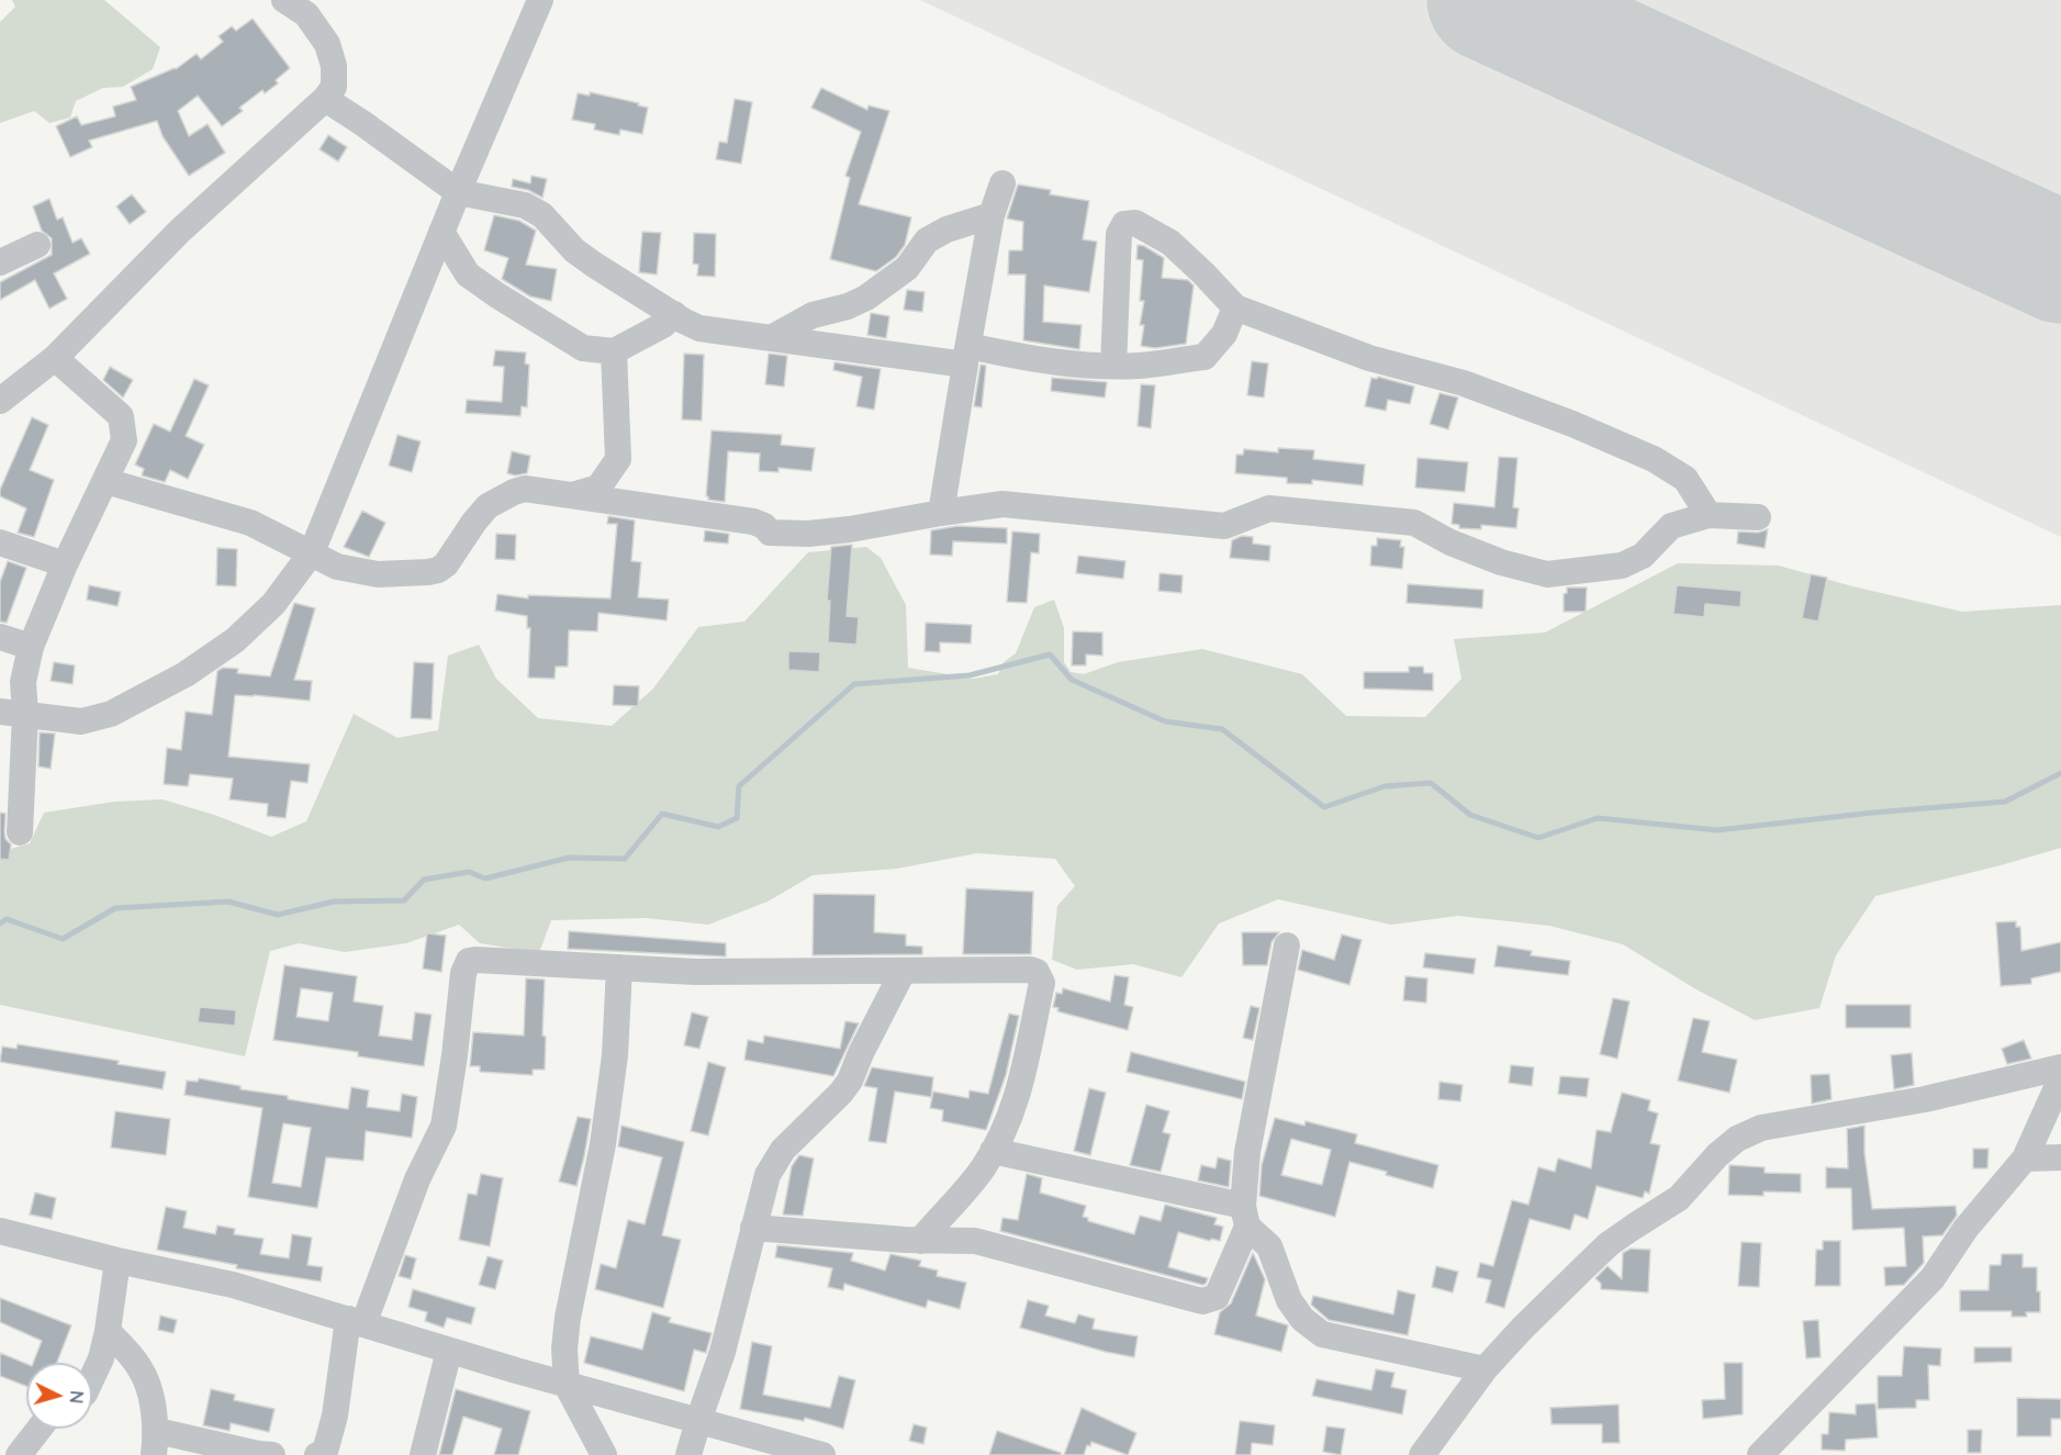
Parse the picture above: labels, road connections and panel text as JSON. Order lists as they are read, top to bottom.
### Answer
{
  "north": "right"
}
